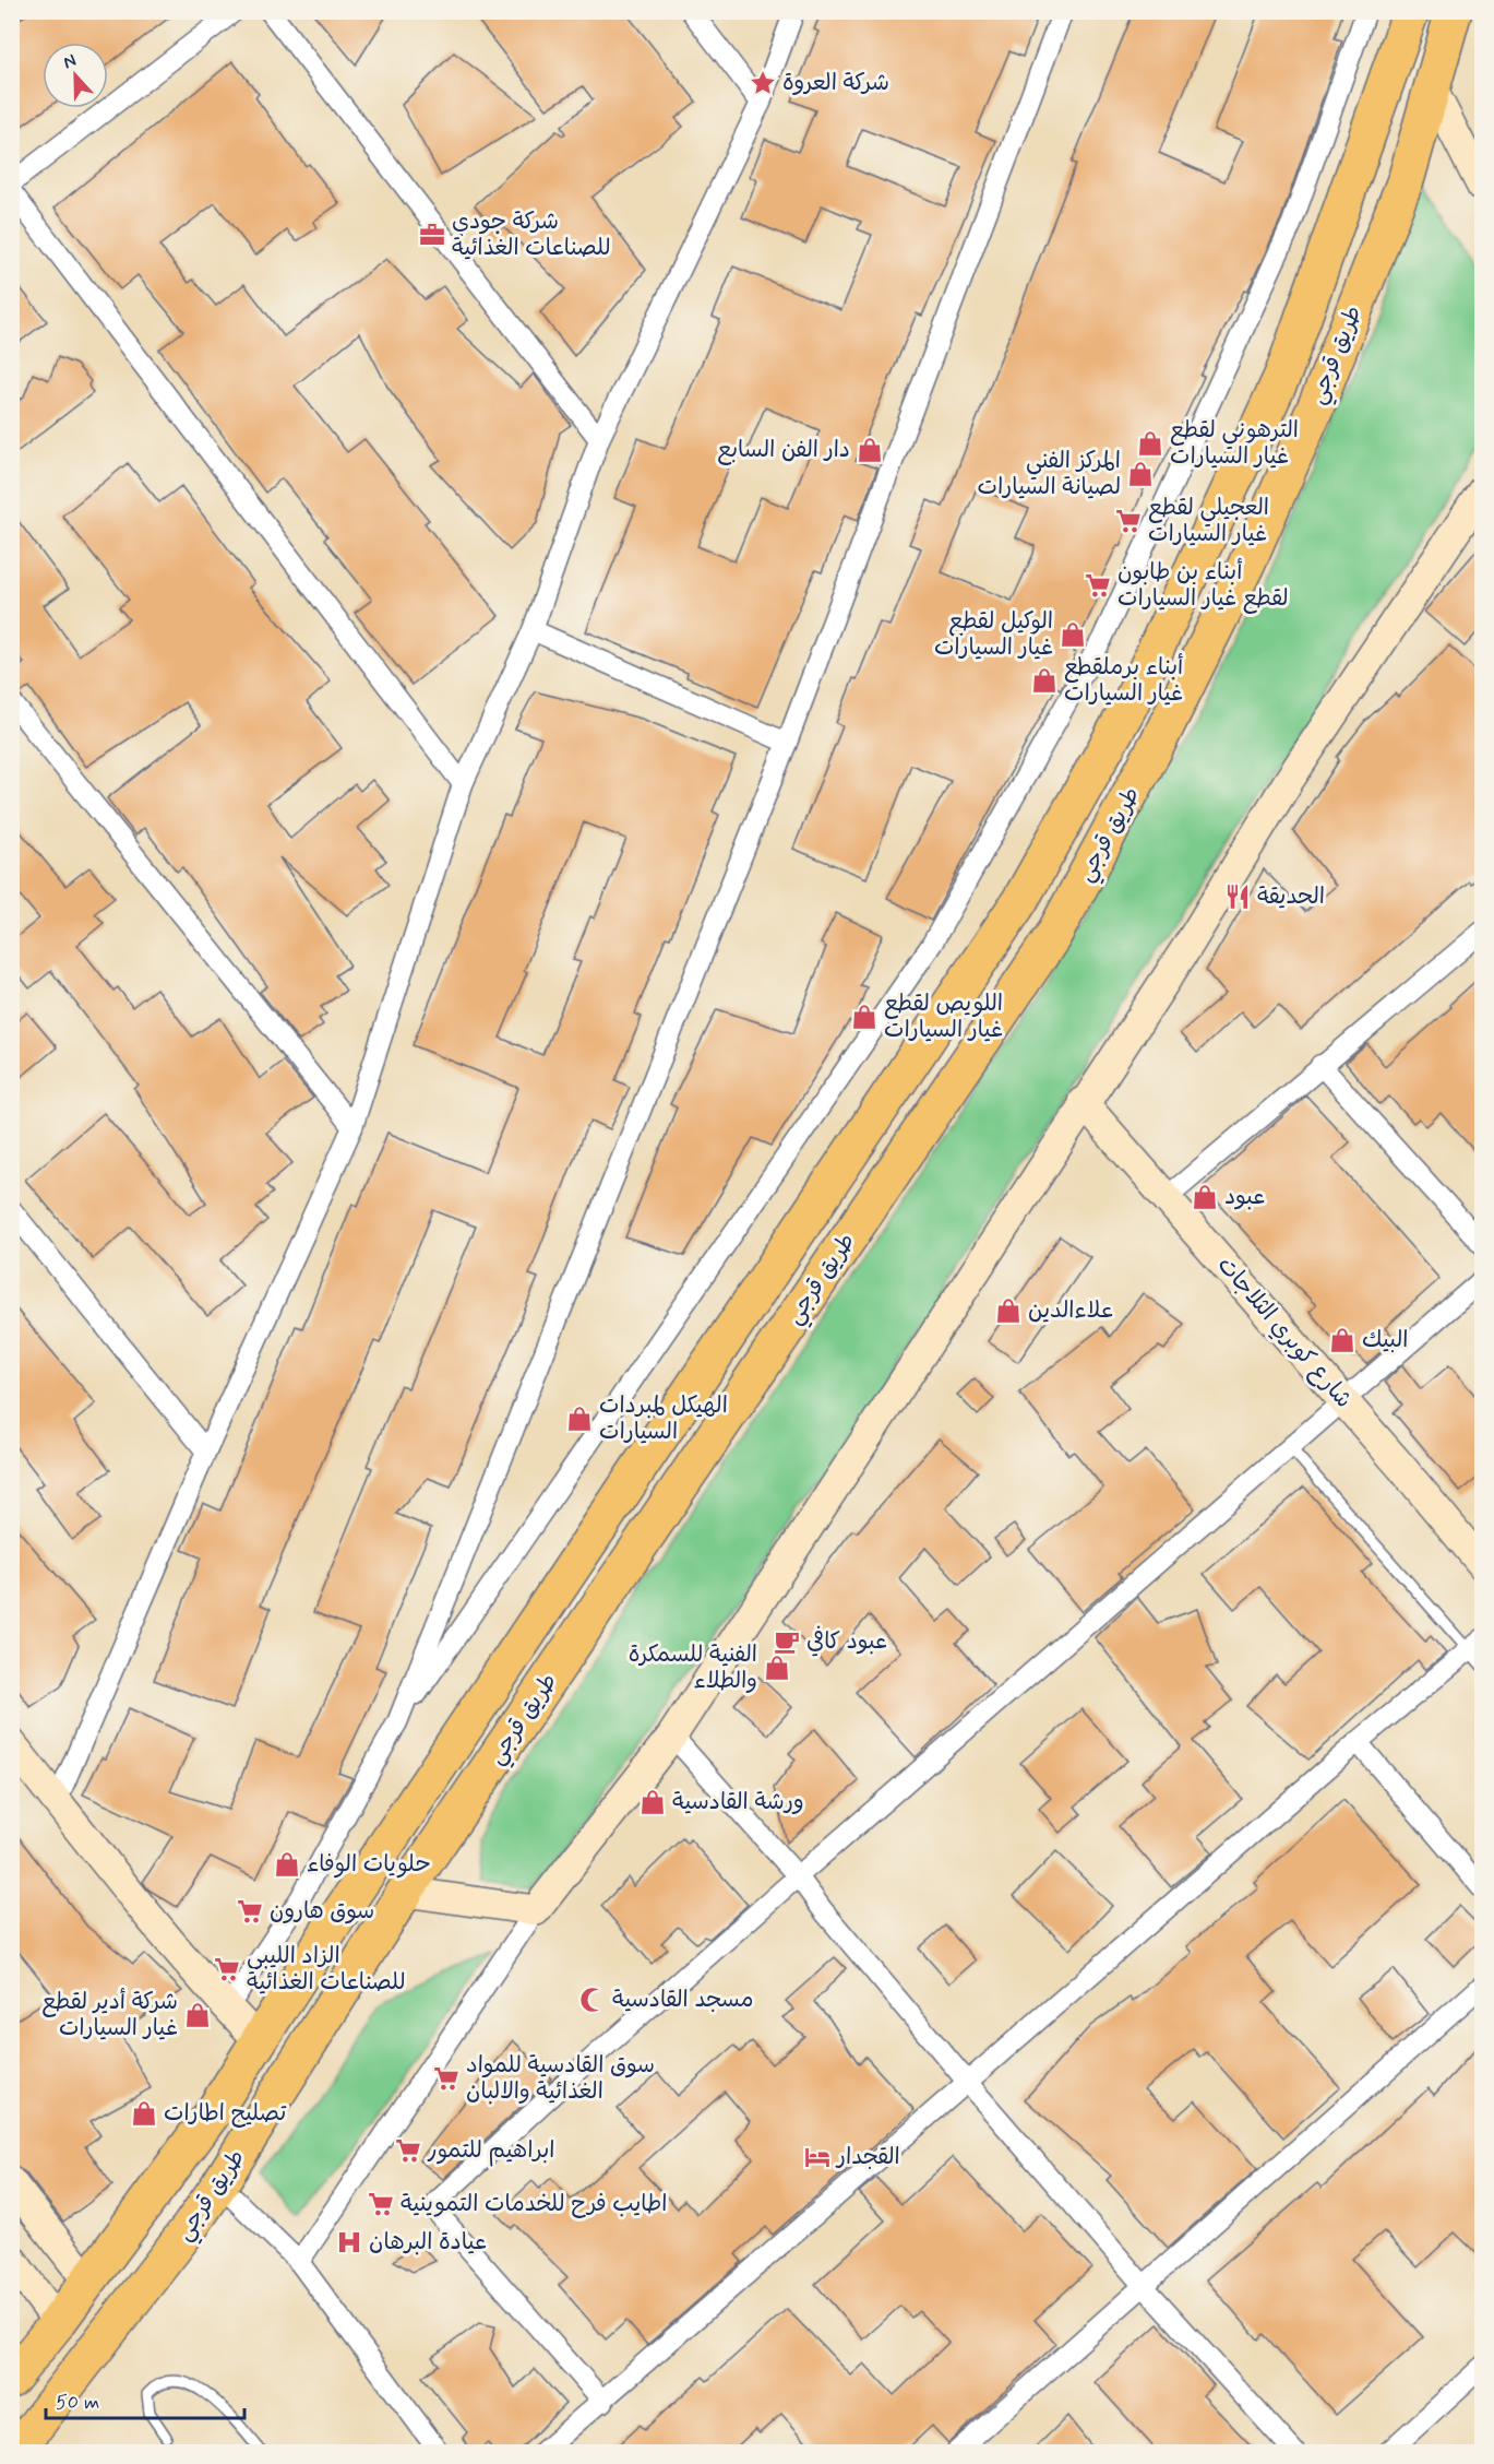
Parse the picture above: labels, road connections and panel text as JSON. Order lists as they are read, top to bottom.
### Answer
{
  "streets": {
    "highway": ["طريق قرجي"],
    "main road": ["شارع كوبري الثلاجات"]
  },
  "places": {
    "place": ["شركة العروة"],
    "office": ["شركة جودي للصناعات الغذائية"],
    "shop": [
      "الترهوني لقطع غيار السيارات",
      "دار الفن السابع",
      "المركز الفني لصيانة السيارات",
      "الوكيل لقطع غيار السيارات",
      "أبناء برملقطع غيار السيارات",
      "اللويص لقطع غيار السيارات",
      "عبود",
      "علاءالدين",
      "البيك",
      "الهيكل لمبردات السيارات",
      "الفنية للسمكرة والطلاء",
      "ورشة القادسية",
      "حلويات الوفاء",
      "شركة أدير لقطع غيار السيارات",
      "تصليح اطارات"
    ],
    "supermarket": [
      "العجيلي لقطع غيار السيارات",
      "أبناء بن طابون لقطع غيار السيارات",
      "سوق هارون",
      "الزاد الليبي للصناعات الغذائية",
      "سوق القادسية للمواد الغذائية والالبان",
      "ابراهيم للتمور",
      "اطايب فرح للخدمات التموينية"
    ],
    "restaurant": ["الحديقة"],
    "cafe": ["عبود كافي"],
    "mosque": ["مسجد القادسية"],
    "hotel": ["القجدار"],
    "hospital": ["عيادة البرهان"]
  },
  "scale_bar": "50 m",
  "north": "top"
}
